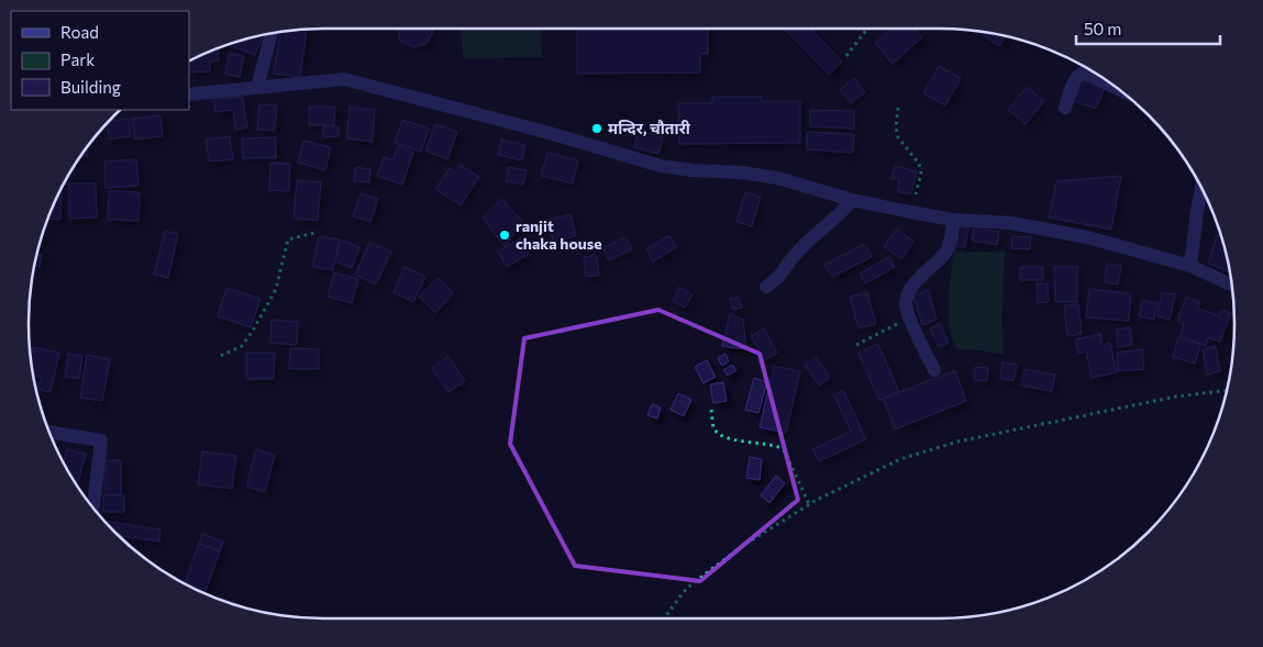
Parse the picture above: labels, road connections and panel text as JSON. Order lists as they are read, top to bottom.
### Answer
{
  "places": ["मन्दिर, चौतारी", "ranjit chaka house"],
  "legend": ["Road", "Park", "Building"],
  "scale_bar": "50 m"
}
